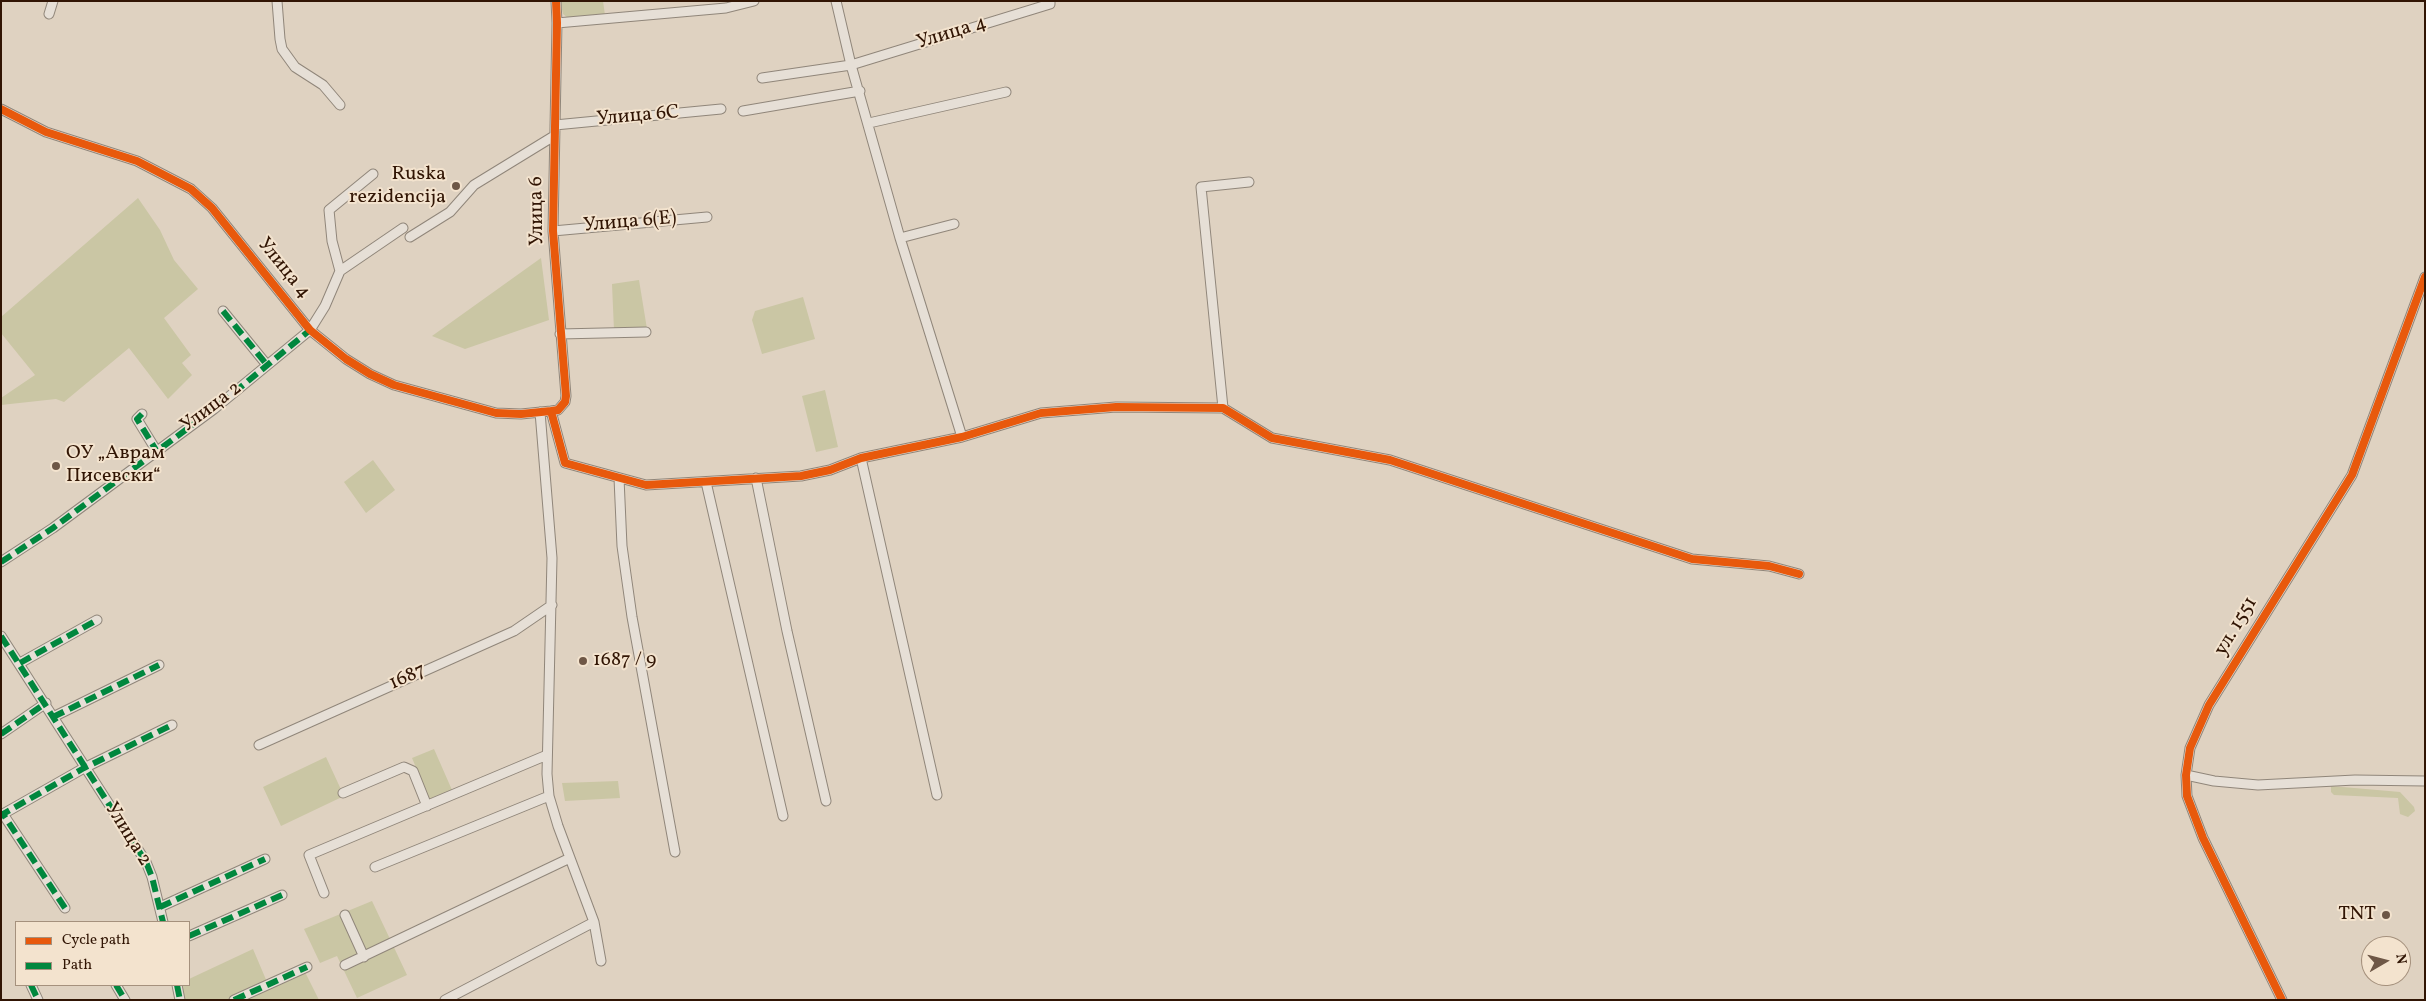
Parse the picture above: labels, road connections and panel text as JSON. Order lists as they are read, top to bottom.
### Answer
{
  "streets": {
    "street": [
      "Улица 4",
      "Улица 6C",
      "Улица 6",
      "Улица 6(E)",
      "Улица 2",
      "ул. 1551",
      "1687"
    ]
  },
  "crossings": [
    ["Улица 4", "Улица 6"],
    ["Улица 4", "Улица 2"],
    ["Улица 6C", "Улица 6"],
    ["Улица 6", "Улица 6(E)"]
  ],
  "places": [
    "Ruska rezidencija",
    "ОУ „Аврам Писевски“",
    "1687 / 9",
    "TNT"
  ],
  "legend": ["Cycle path", "Path"],
  "north": "right"
}
